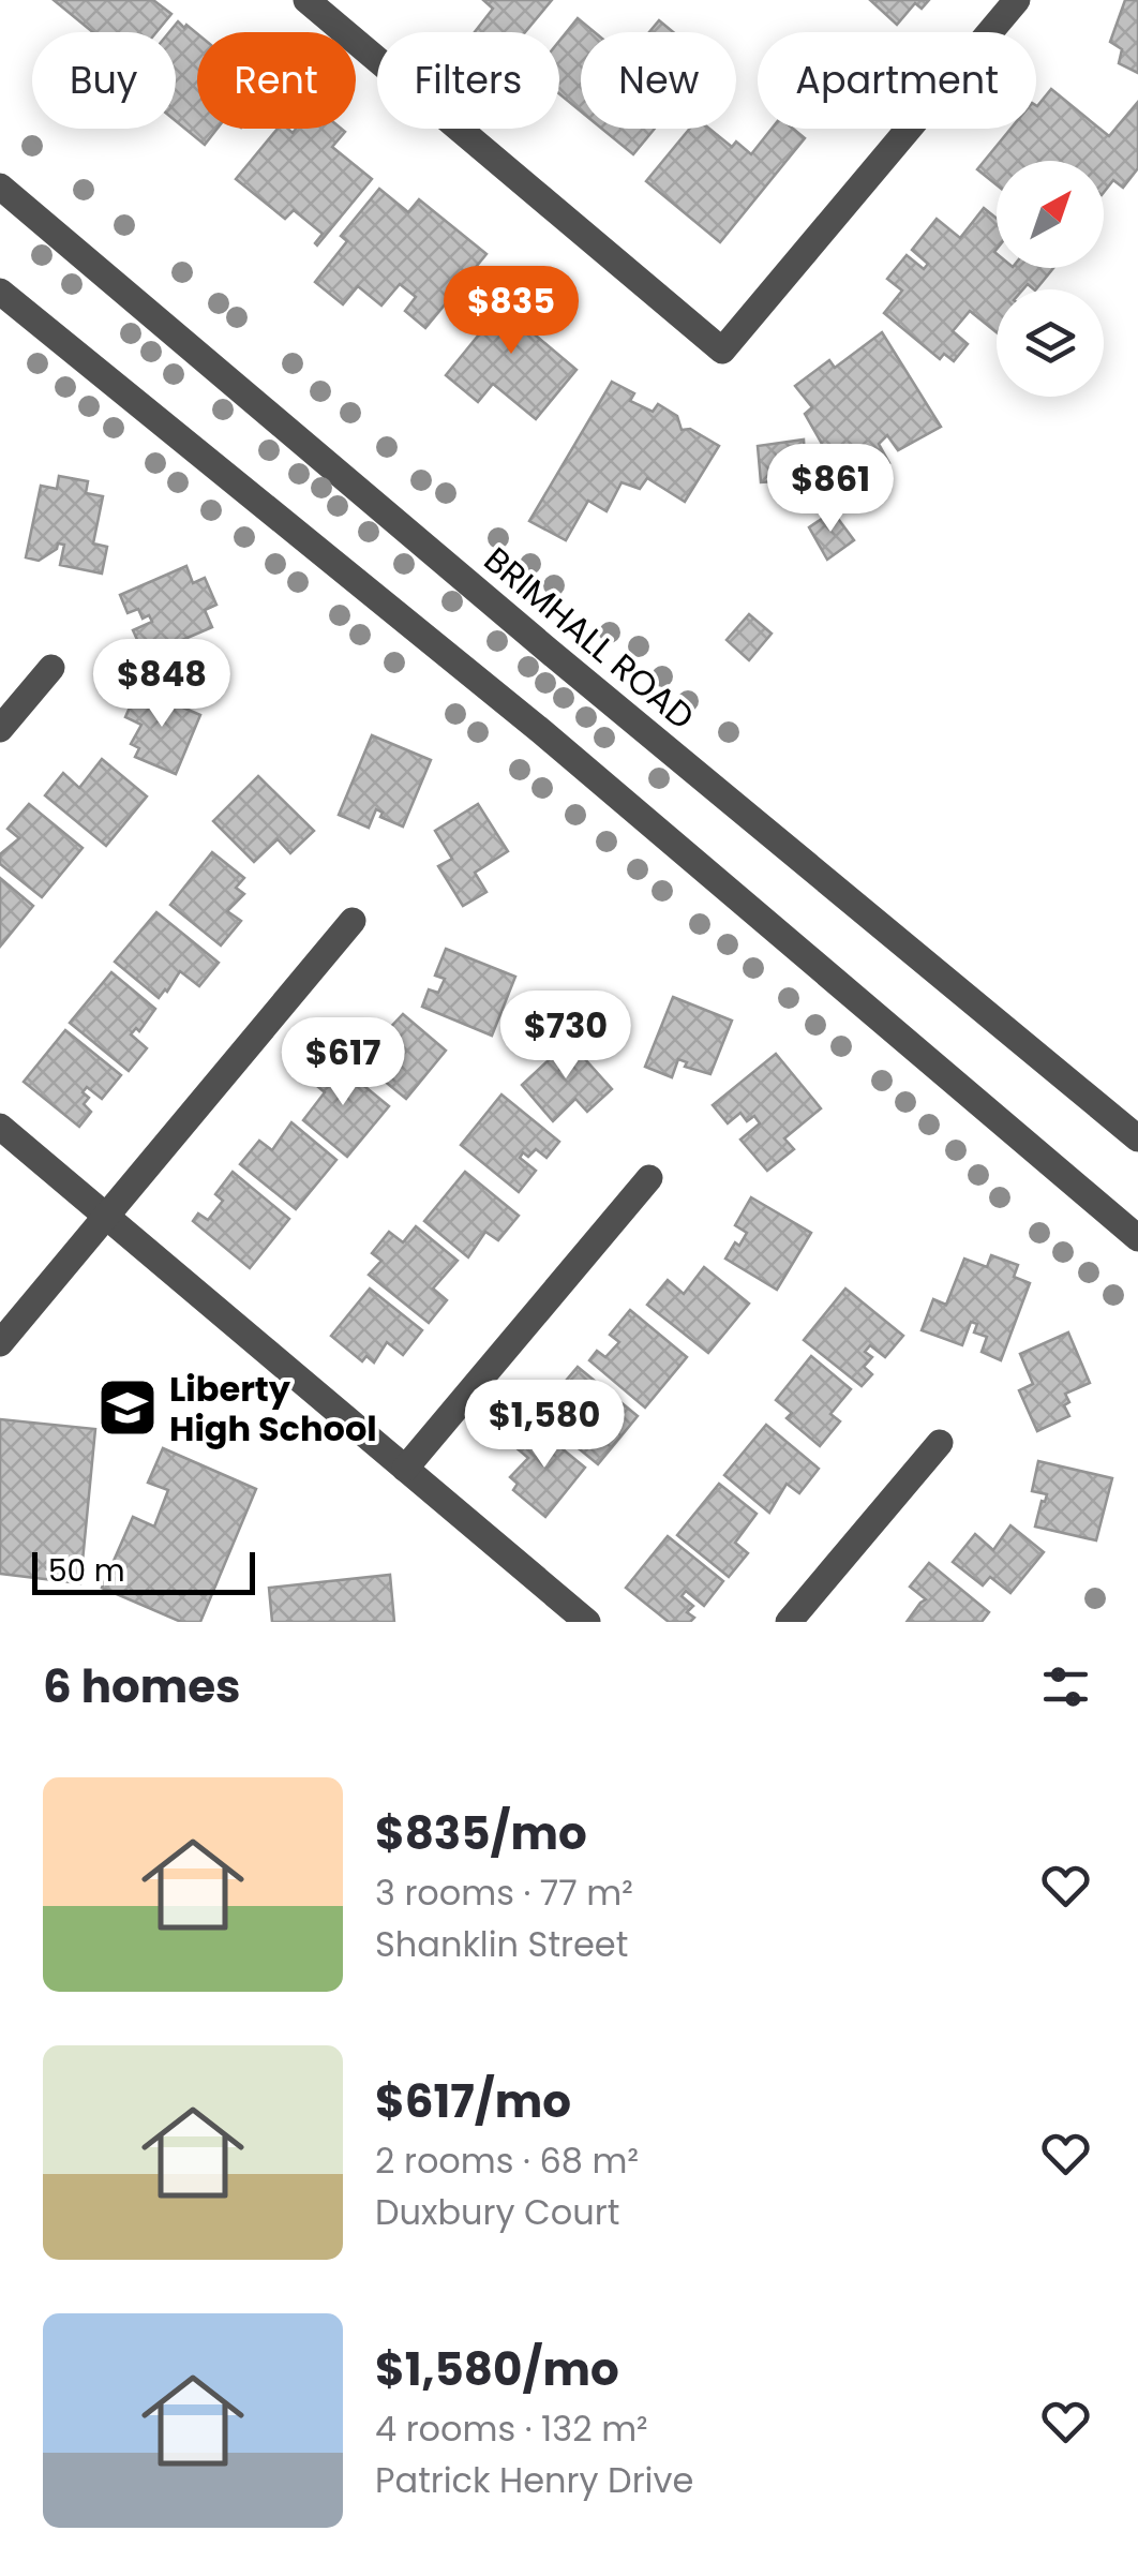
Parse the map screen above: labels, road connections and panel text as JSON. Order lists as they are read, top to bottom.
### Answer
{
  "streets": {
    "street": ["BRIMHALL ROAD"]
  },
  "places": {
    "school or university": ["Liberty High School"]
  },
  "scale_bar": "50 m",
  "north": "top right",
  "page": {
    "chip": [
      "Buy",
      "Rent",
      "Filters",
      "New",
      "Apartment"
    ],
    "price": [
      "$835",
      "$861",
      "$848",
      "$730",
      "$617",
      "$1,580"
    ],
    "scale": "50 m",
    "heading": "6 homes",
    "list": [
      {
        "name": "$835/mo",
        "note": "3 rooms · 77 m² · Shanklin Street"
      },
      {
        "name": "$617/mo",
        "note": "2 rooms · 68 m² · Duxbury Court"
      },
      {
        "name": "$1,580/mo",
        "note": "4 rooms · 132 m² · Patrick Henry Drive"
      }
    ]
  }
}
